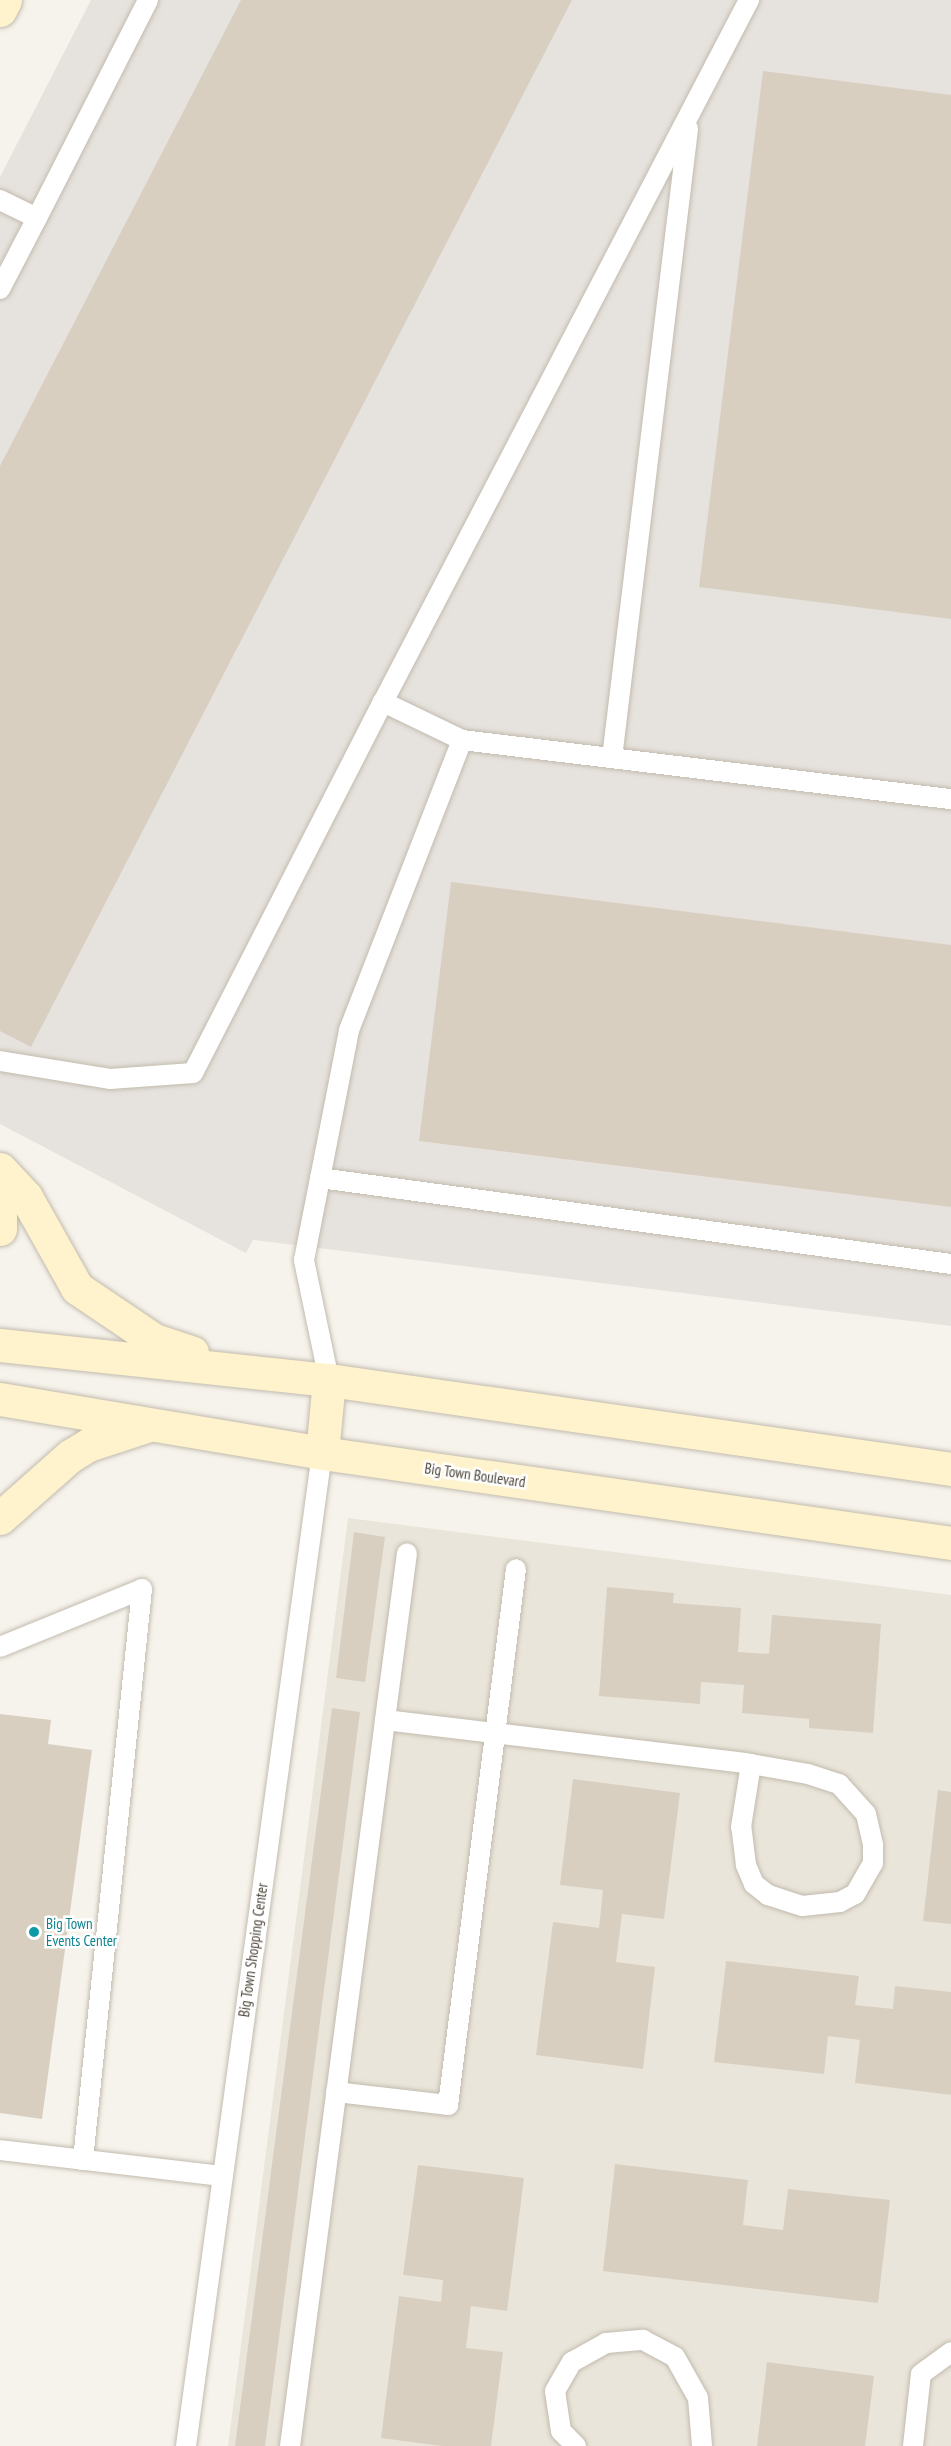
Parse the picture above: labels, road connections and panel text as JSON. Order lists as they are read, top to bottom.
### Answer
{
  "streets": {
    "main road": ["Big Town Boulevard"],
    "lane": ["Big Town Shopping Center"]
  },
  "crossings": [
    ["Big Town Boulevard", "Big Town Shopping Center"]
  ],
  "places": ["Big Town Events Center"]
}
